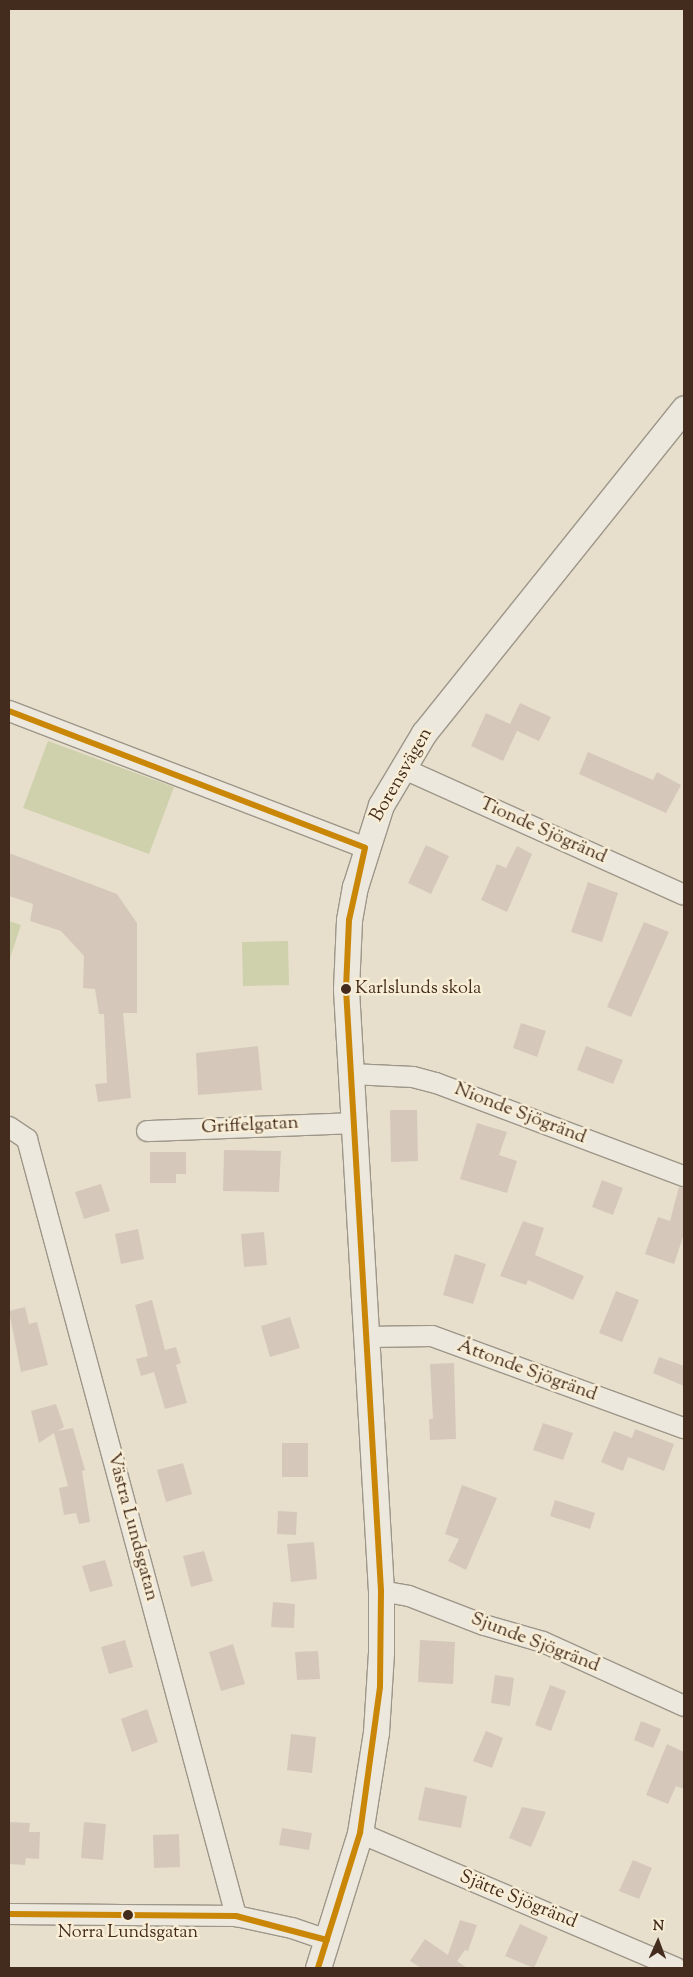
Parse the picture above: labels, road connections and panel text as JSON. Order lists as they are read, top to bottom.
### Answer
{
  "streets": {
    "street": [
      "Borensvägen",
      "Tionde Sjögränd",
      "Nionde Sjögränd",
      "Griffelgatan",
      "Åttonde Sjögränd",
      "Västra Lundsgatan",
      "Sjunde Sjögränd",
      "Sjätte Sjögränd"
    ]
  },
  "crossings": [
    ["Borensvägen", "Tionde Sjögränd"],
    ["Borensvägen", "Nionde Sjögränd"],
    ["Borensvägen", "Griffelgatan"],
    ["Borensvägen", "Åttonde Sjögränd"],
    ["Borensvägen", "Sjunde Sjögränd"],
    ["Borensvägen", "Sjätte Sjögränd"]
  ],
  "places": ["Karlslunds skola", "Norra Lundsgatan"],
  "north": "top"
}
